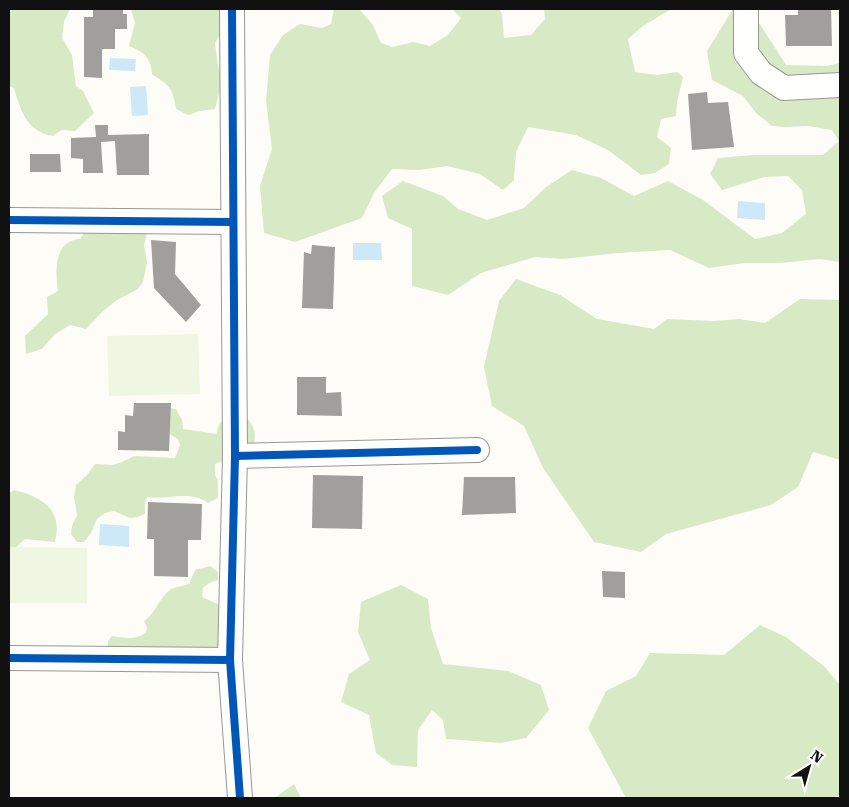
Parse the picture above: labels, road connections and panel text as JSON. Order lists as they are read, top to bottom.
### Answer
{
  "north": "top right"
}
